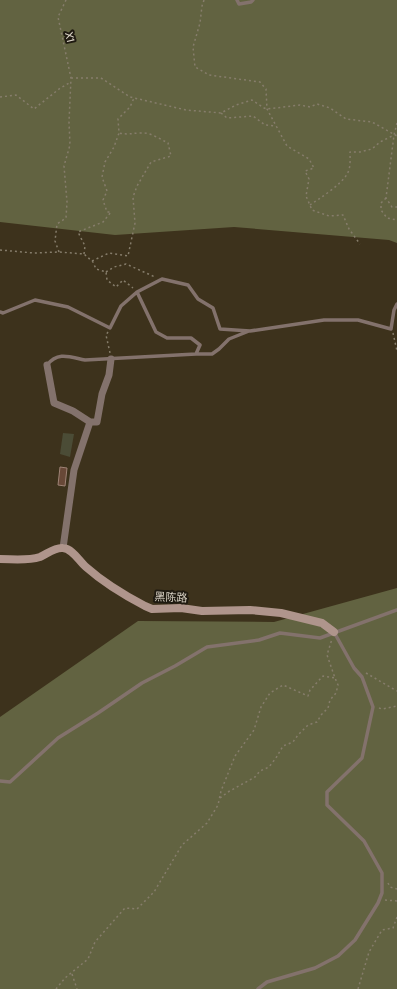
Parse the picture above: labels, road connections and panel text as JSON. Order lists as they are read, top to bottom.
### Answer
{
  "streets": {
    "street": ["黑陈路"],
    "path": ["X1"]
  }
}
